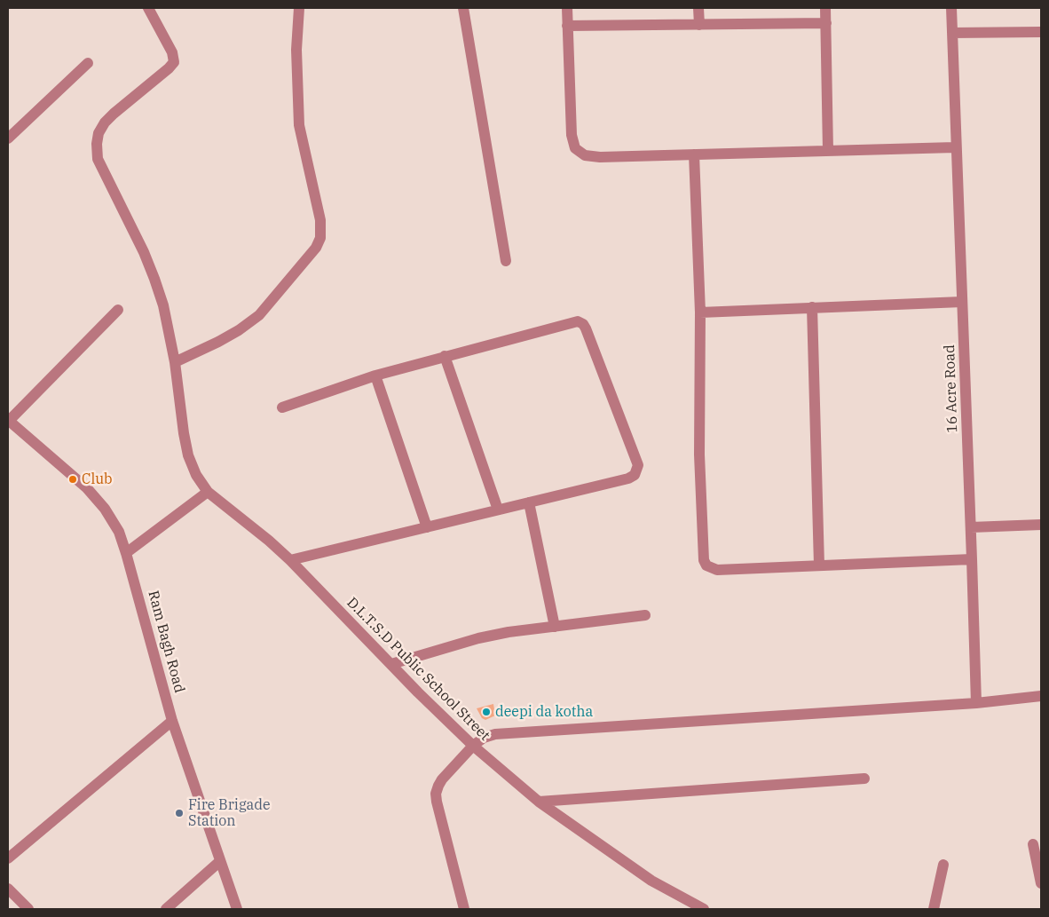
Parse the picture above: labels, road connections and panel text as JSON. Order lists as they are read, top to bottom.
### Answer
{
  "streets": {
    "street": ["16 Acre Road", "Ram Bagh Road", "D.L.T.S.D Public School Street"]
  },
  "places": ["Club", "deepi da kotha", "Fire Brigade Station"]
}
